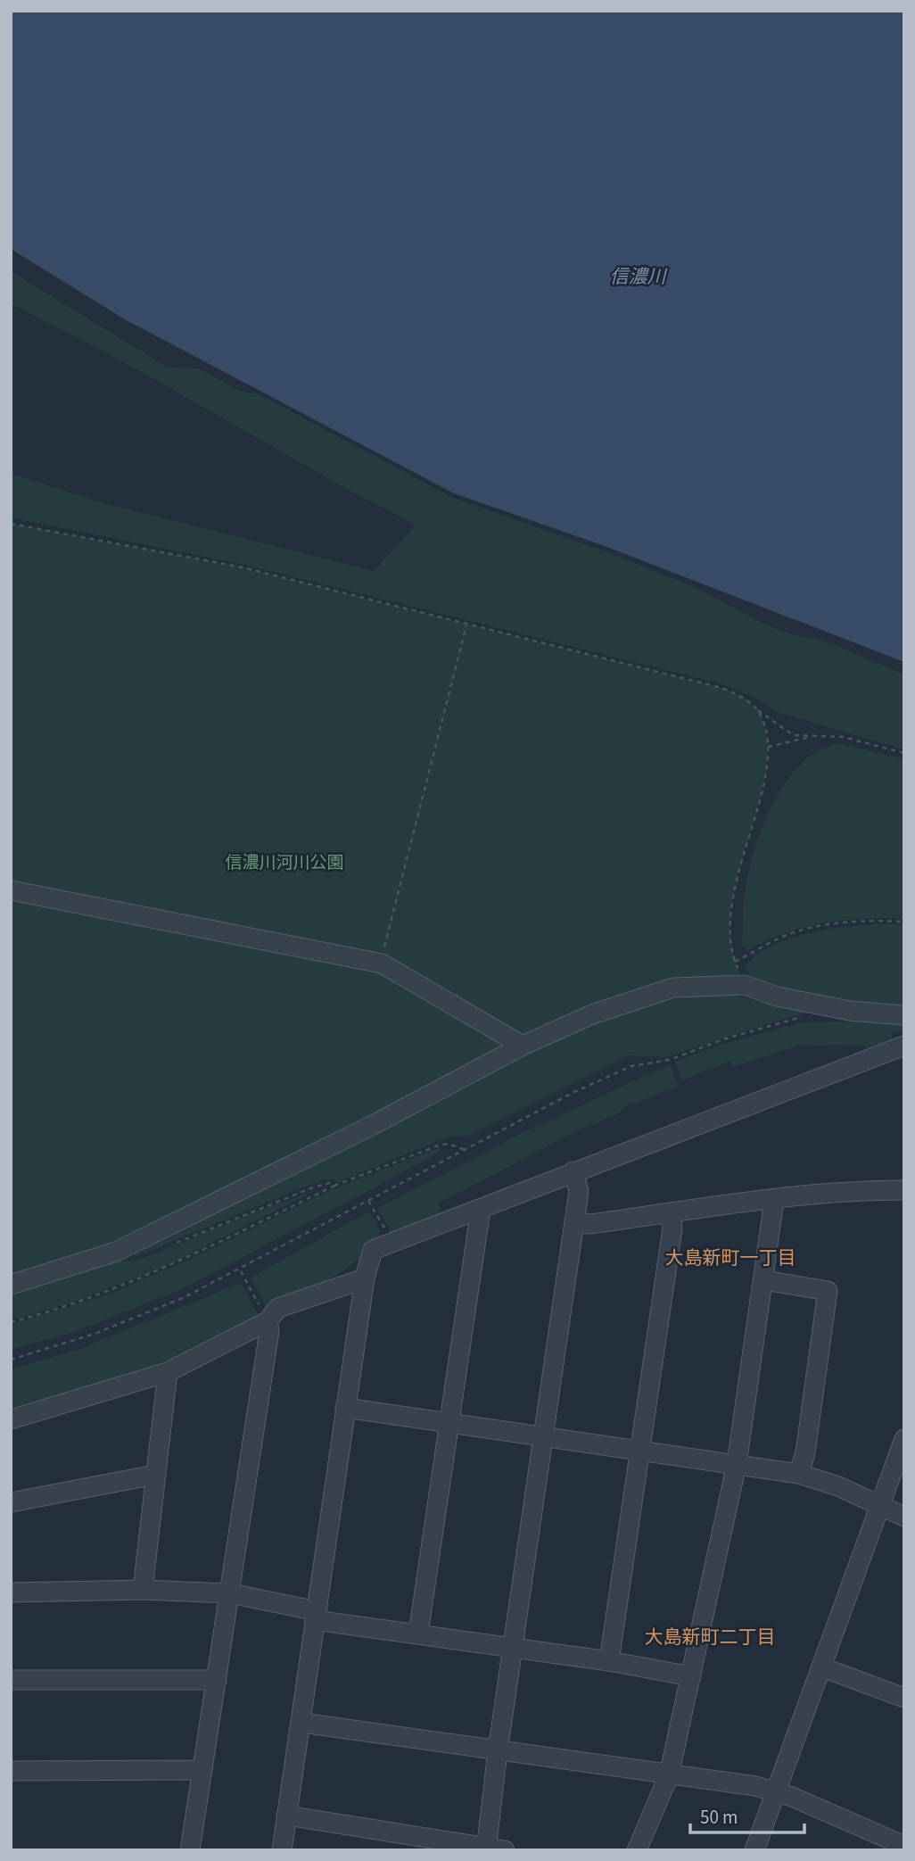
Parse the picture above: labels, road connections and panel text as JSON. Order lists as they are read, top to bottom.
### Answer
{
  "districts": ["大島新町一丁目", "大島新町二丁目"],
  "water": ["信濃川"],
  "parks": ["信濃川河川公園"],
  "scale_bar": "50 m"
}
